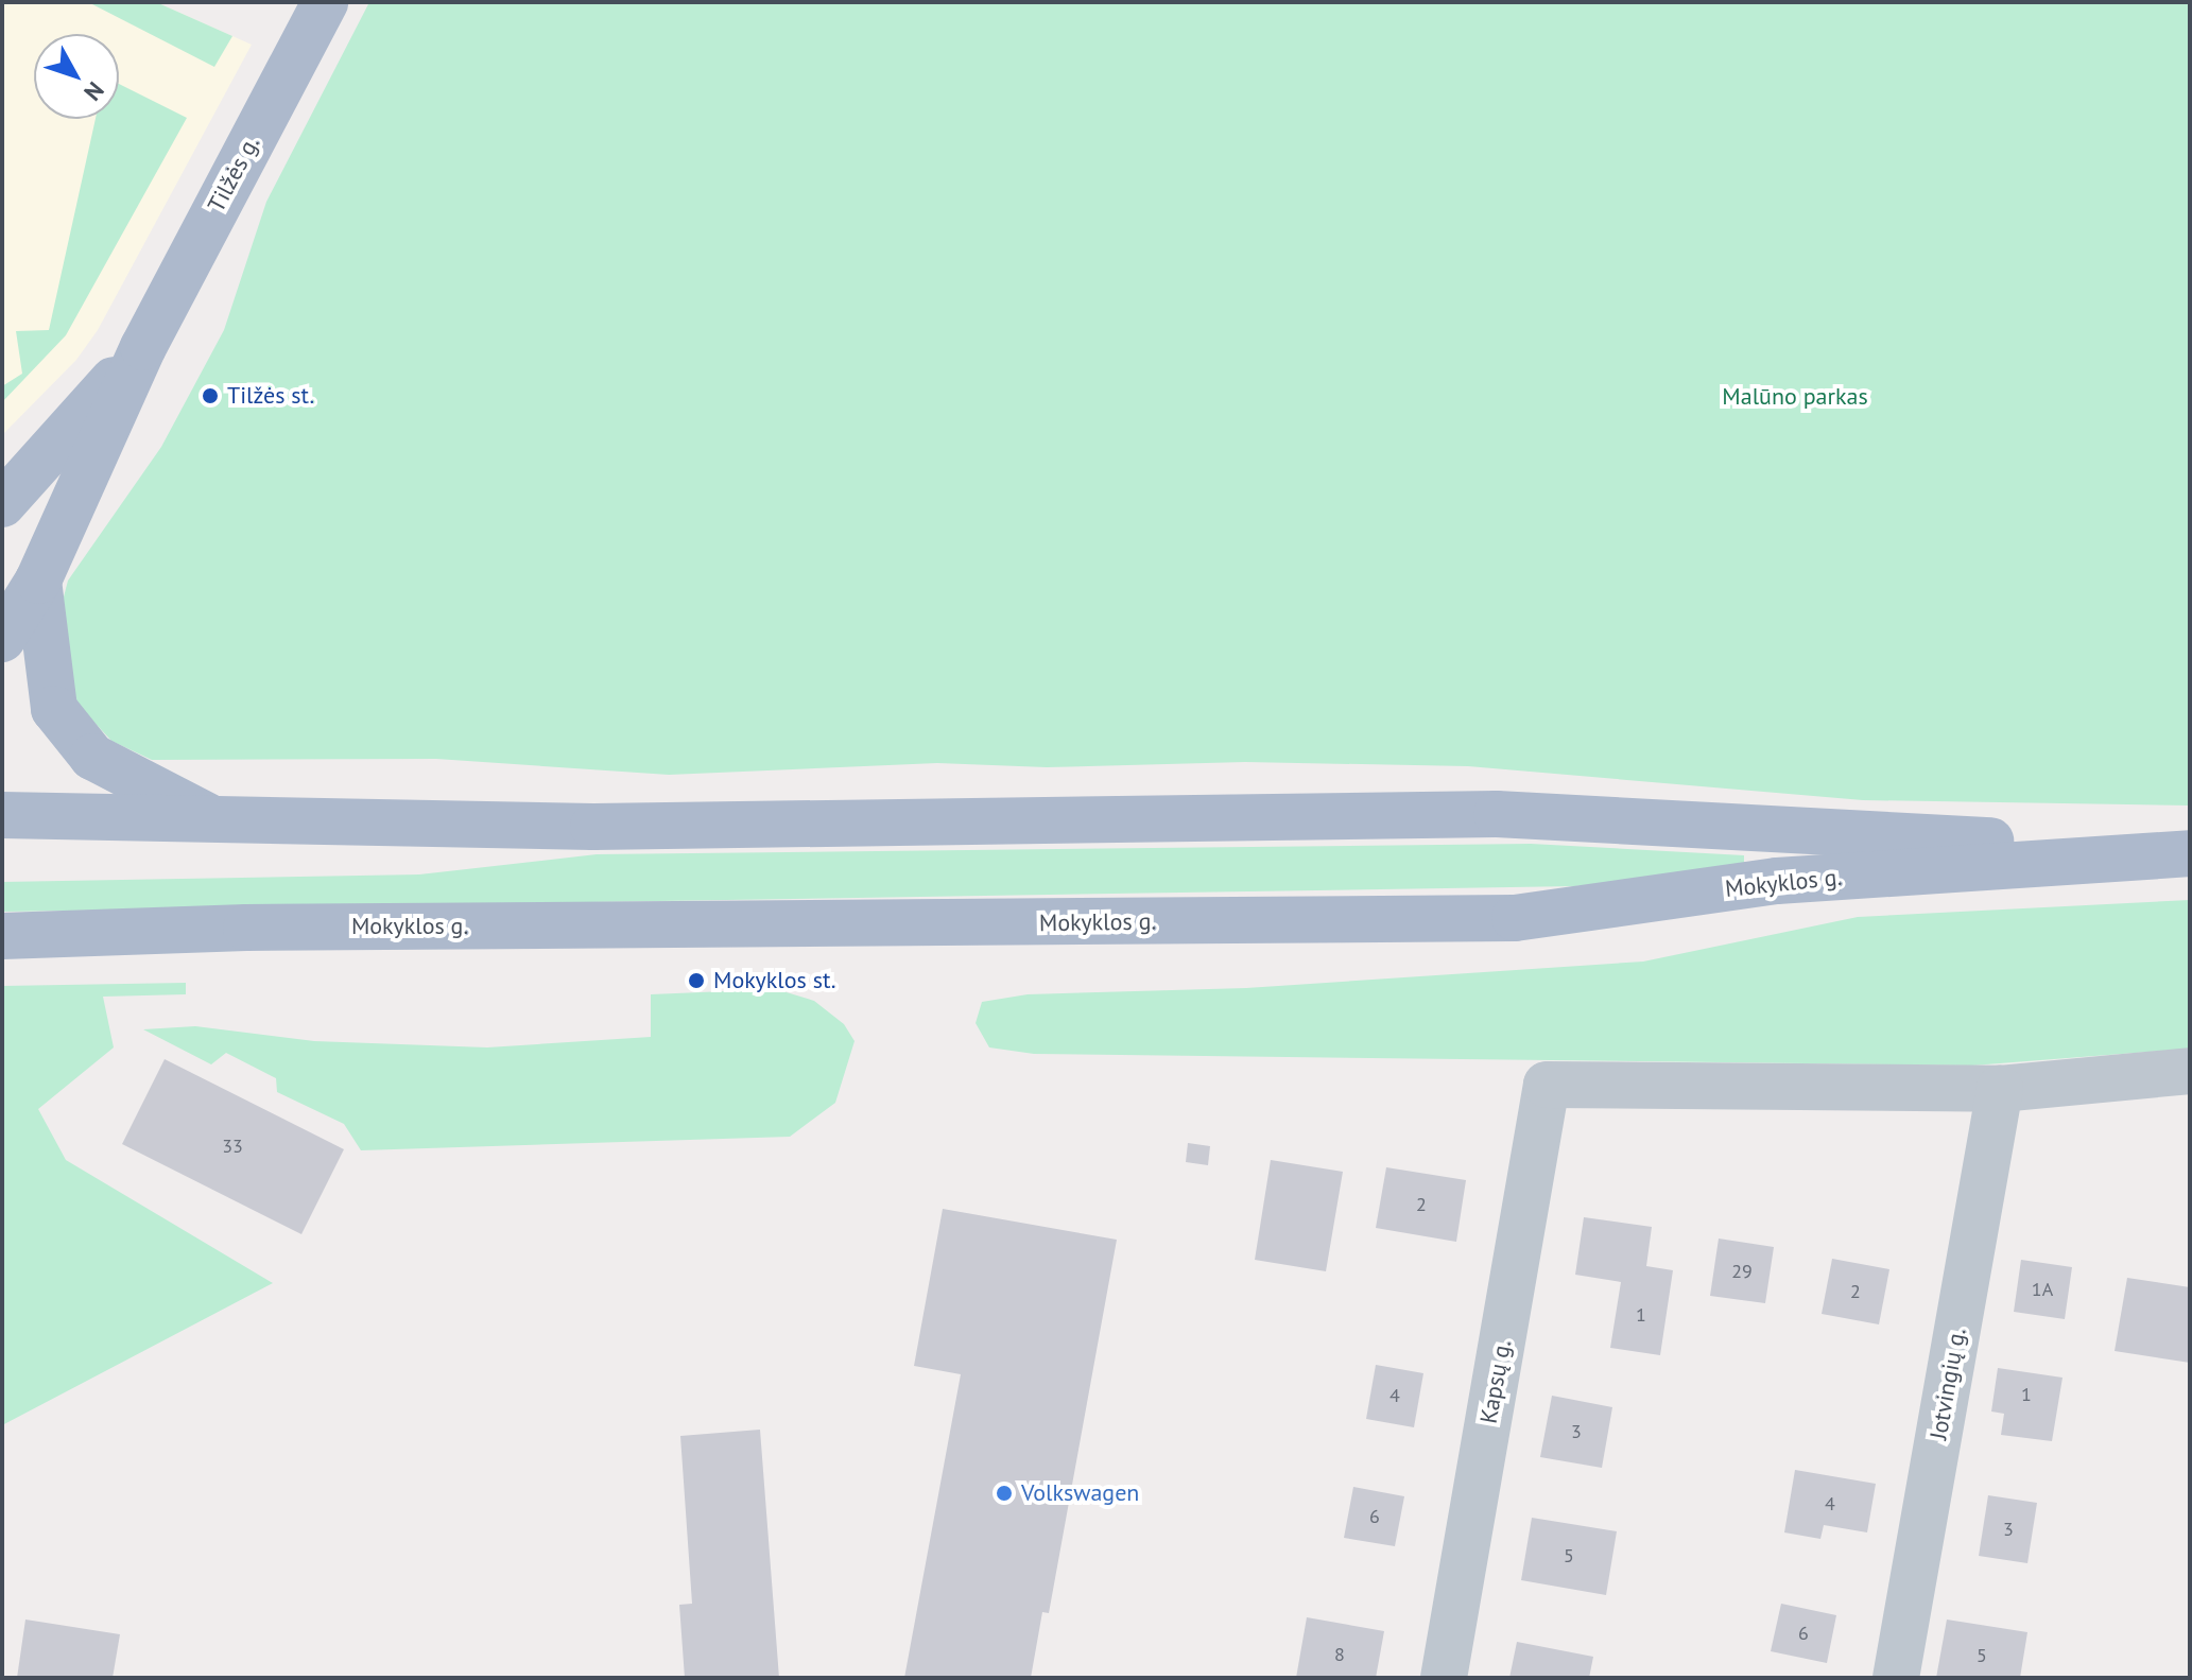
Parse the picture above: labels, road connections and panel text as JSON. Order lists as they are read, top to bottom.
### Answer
{
  "streets": {
    "main road": ["Tilžės g.", "Mokyklos g."],
    "street": ["Kapsų g.", "Jotvingių g."]
  },
  "crossings": [
    ["Kapsų g.", "Jotvingių g."]
  ],
  "parks": ["Malūno parkas"],
  "places": ["Tilžės st.", "Mokyklos st.", "Volkswagen"],
  "house_numbers": [
    "33",
    "2",
    "29",
    "1A",
    "2",
    "1",
    "1",
    "4",
    "3",
    "4",
    "6",
    "3",
    "5",
    "6",
    "8",
    "5"
  ],
  "north": "bottom right"
}
